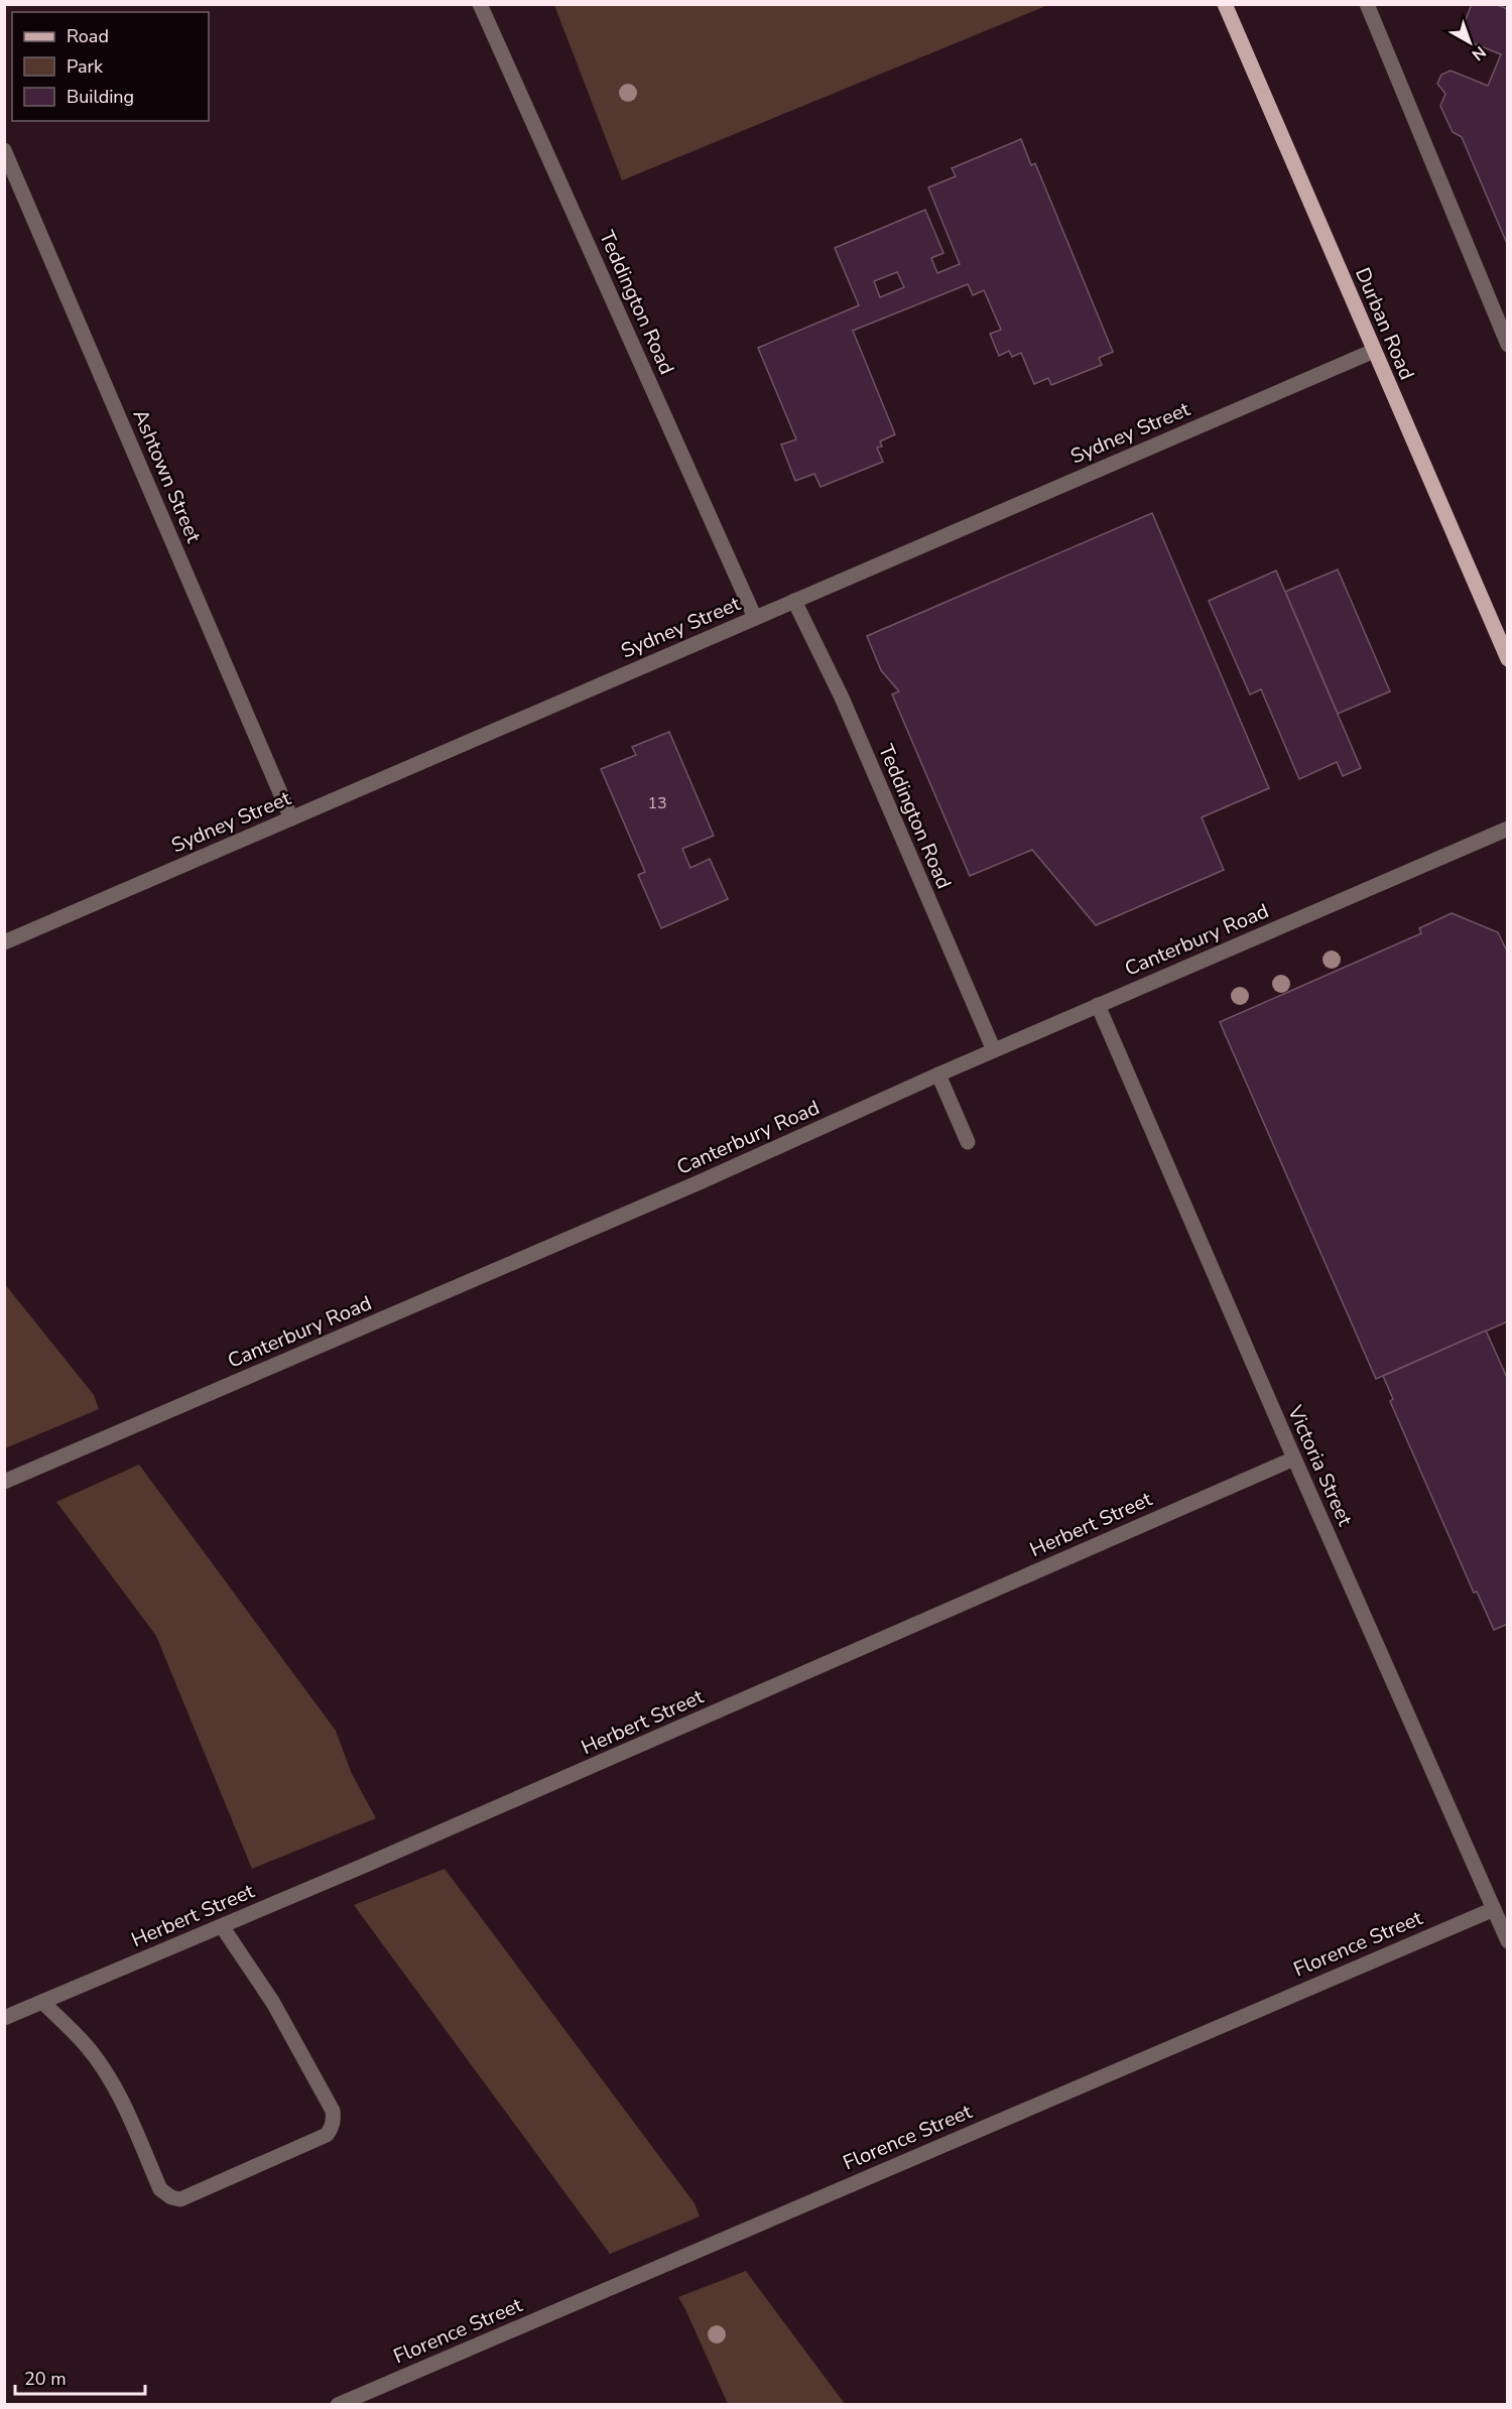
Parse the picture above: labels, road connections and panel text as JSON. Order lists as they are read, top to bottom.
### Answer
{
  "streets": {
    "main road": ["Durban Road"],
    "street": [
      "Teddington Road",
      "Sydney Street",
      "Ashtown Street",
      "Canterbury Road",
      "Victoria Street",
      "Herbert Street",
      "Florence Street"
    ]
  },
  "crossings": [
    ["Teddington Road", "Sydney Street"],
    ["Teddington Road", "Canterbury Road"],
    ["Durban Road", "Sydney Street"],
    ["Sydney Street", "Ashtown Street"],
    ["Canterbury Road", "Victoria Street"],
    ["Victoria Street", "Herbert Street"],
    ["Victoria Street", "Florence Street"]
  ],
  "house_numbers": ["13"],
  "legend": ["Road", "Park", "Building"],
  "scale_bar": "20 m",
  "north": "bottom right"
}
